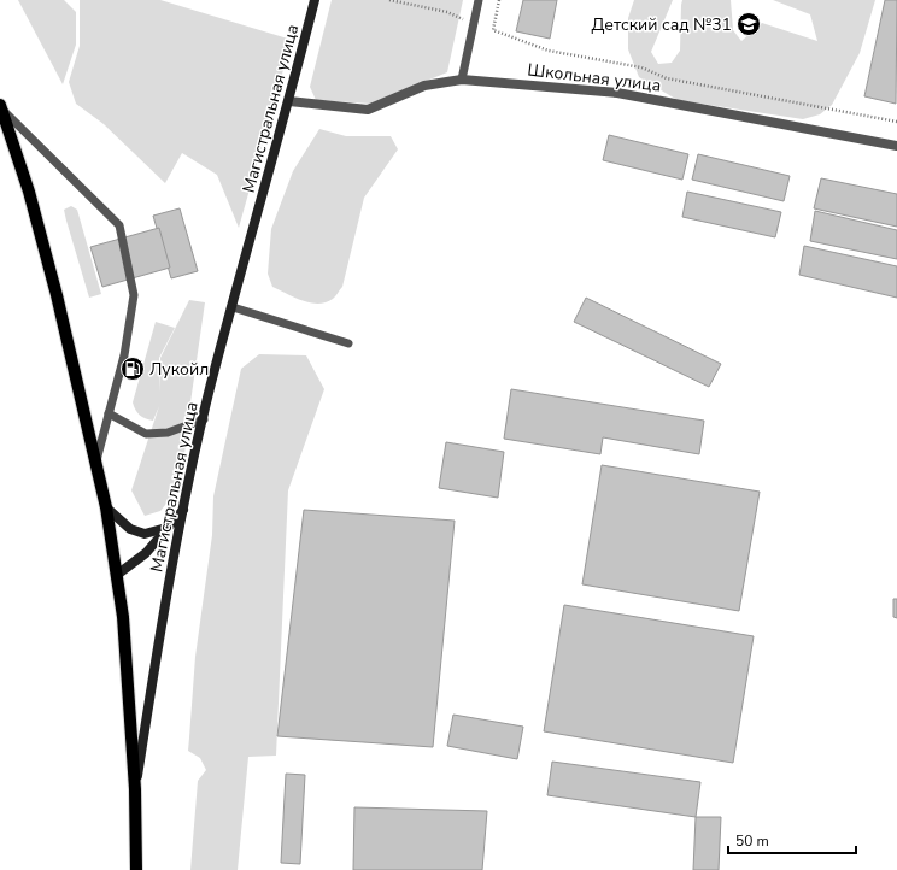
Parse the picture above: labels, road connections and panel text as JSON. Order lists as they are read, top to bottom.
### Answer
{
  "streets": {
    "street": ["Школьная улица", "Магистральная улица"]
  },
  "crossings": [
    ["Школьная улица", "Магистральная улица"]
  ],
  "places": {
    "school or university": ["Детский сад №31"],
    "fuel station": ["Лукойл"]
  },
  "scale_bar": "50 m"
}
